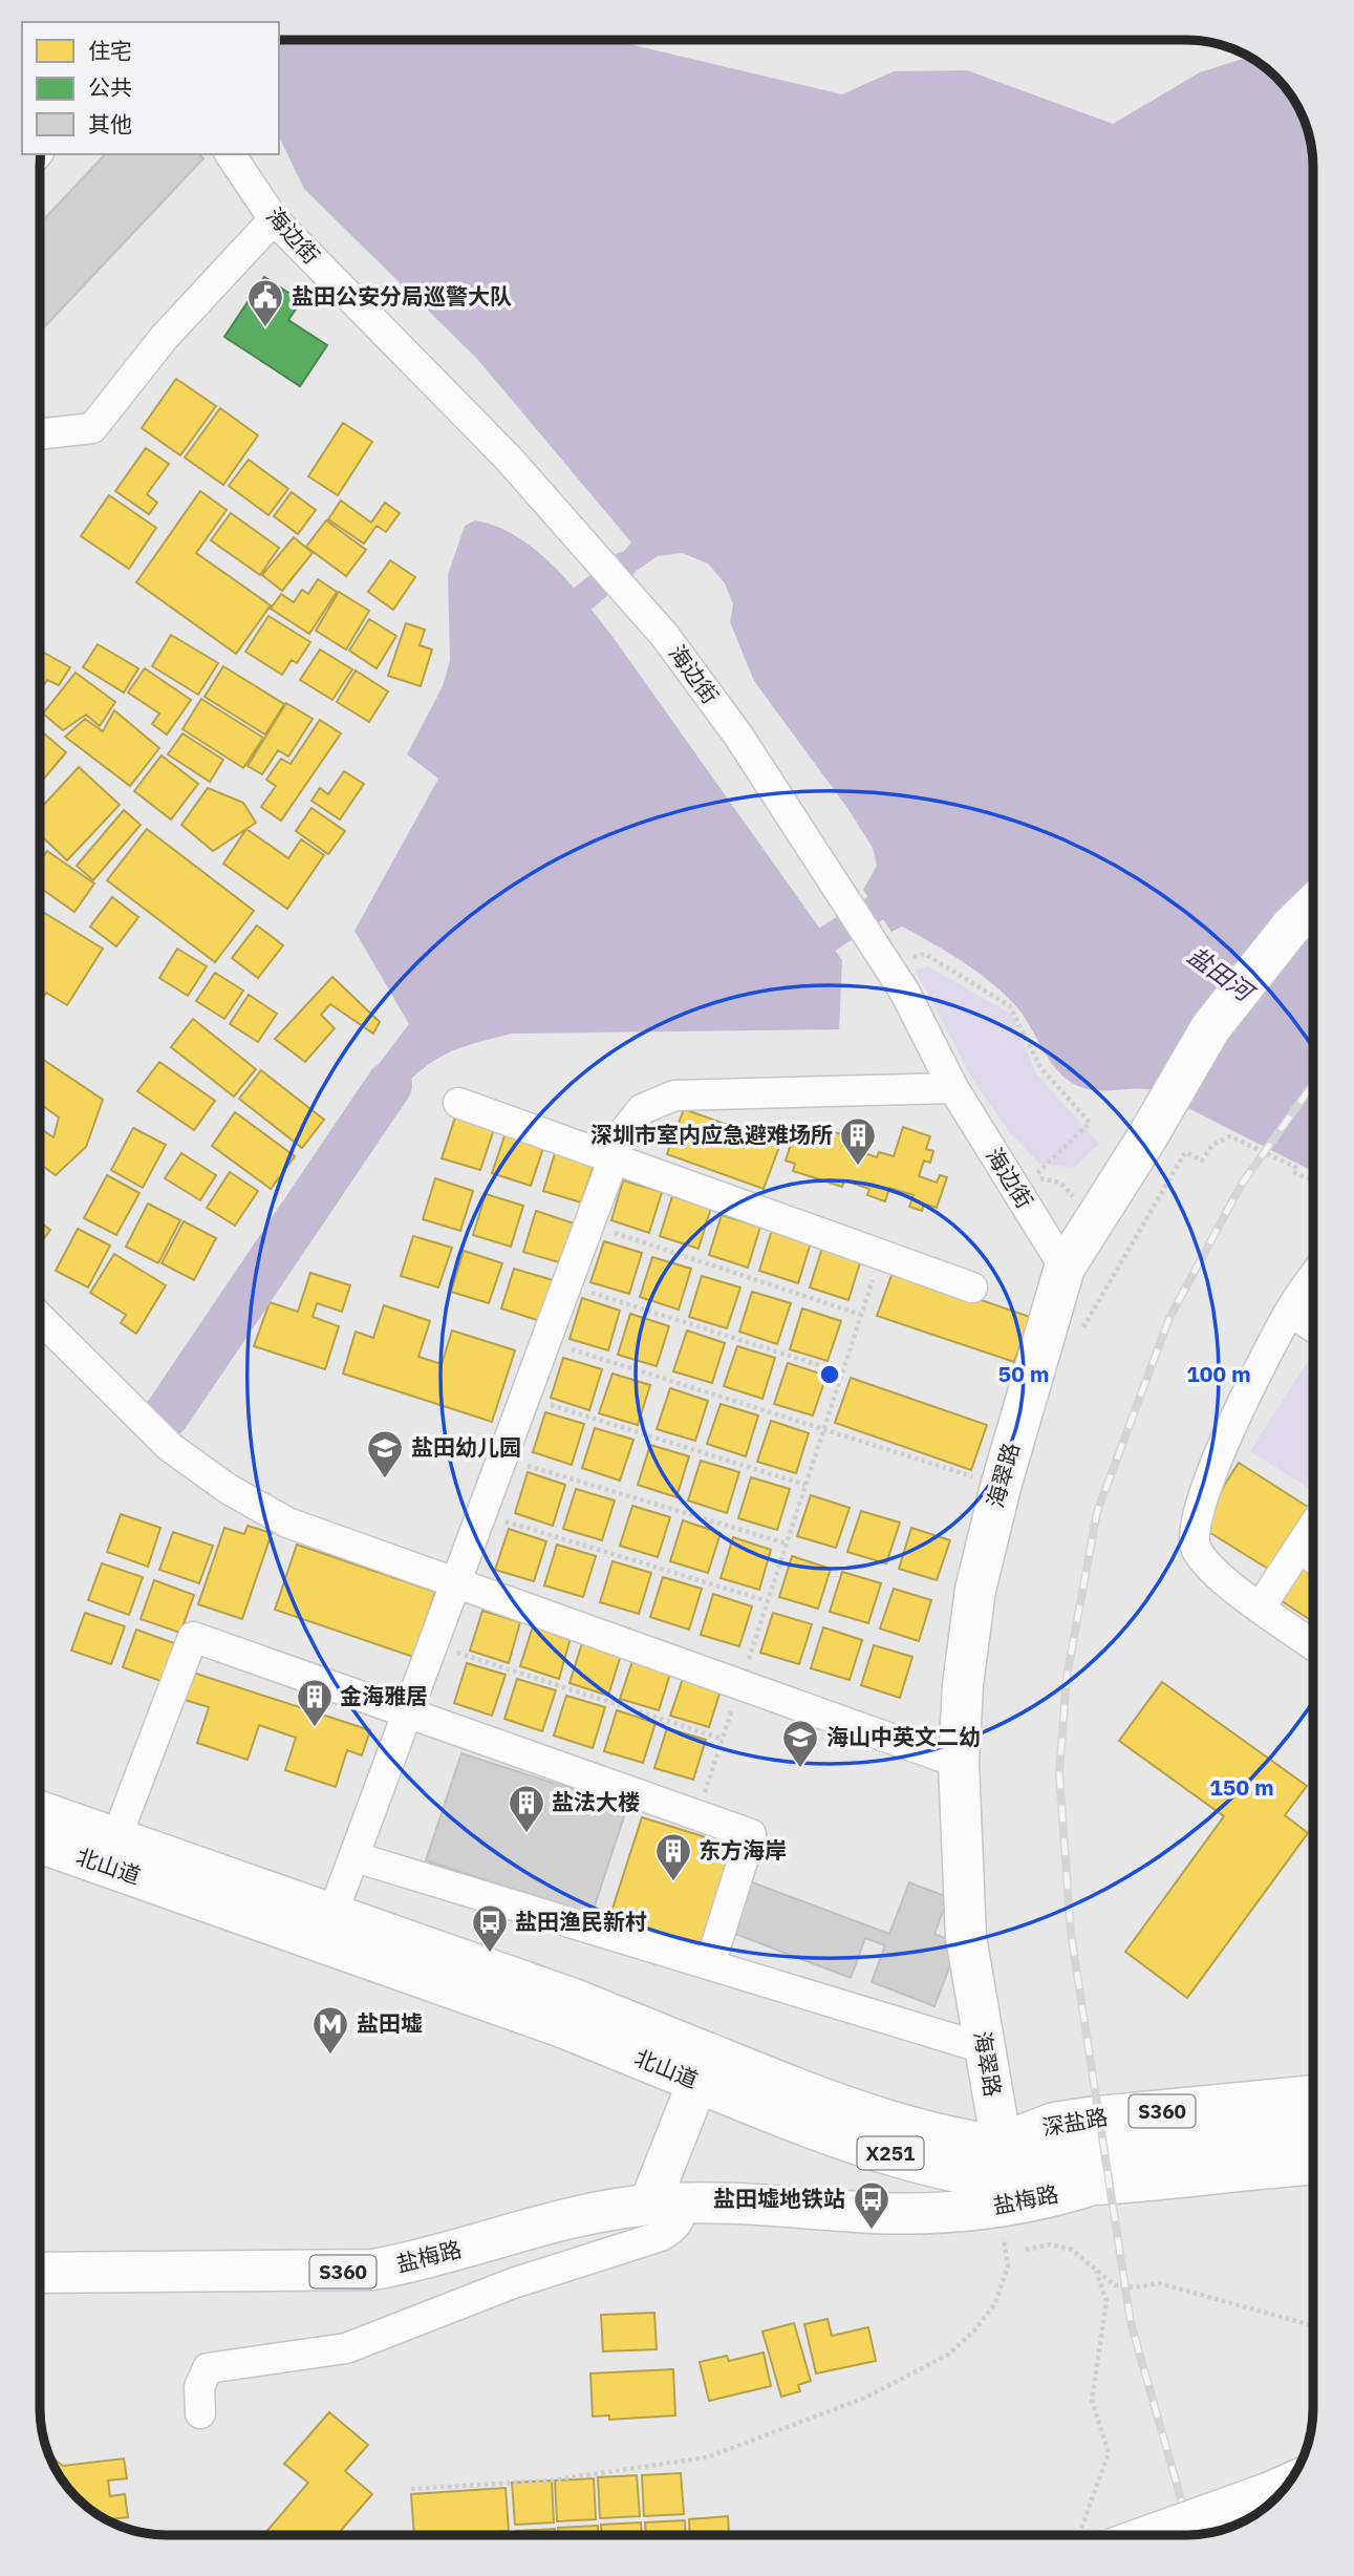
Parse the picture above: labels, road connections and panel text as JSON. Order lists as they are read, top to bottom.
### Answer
{
  "streets": {
    "main road": [
      "海翠路",
      "北山道",
      "S360",
      "深盐路",
      "X251",
      "盐梅路"
    ],
    "street": ["海边街"]
  },
  "crossings": [
    ["海边街", "海翠路"],
    ["海翠路", "北山道"],
    ["海翠路", "深盐路"],
    ["北山道", "深盐路"],
    ["北山道", "盐梅路"]
  ],
  "water": ["盐田河"],
  "places": {
    "public building": ["盐田公安分局巡警大队"],
    "building": [
      "深圳市室内应急避难场所",
      "金海雅居",
      "盐法大楼",
      "东方海岸"
    ],
    "school or university": ["盐田幼儿园", "海山中英文二幼"],
    "bus stop": ["盐田渔民新村", "盐田墟地铁站"],
    "metro station": ["盐田墟"]
  },
  "legend": ["住宅", "公共", "其他"],
  "rings": ["50 m", "100 m", "150 m"]
}
